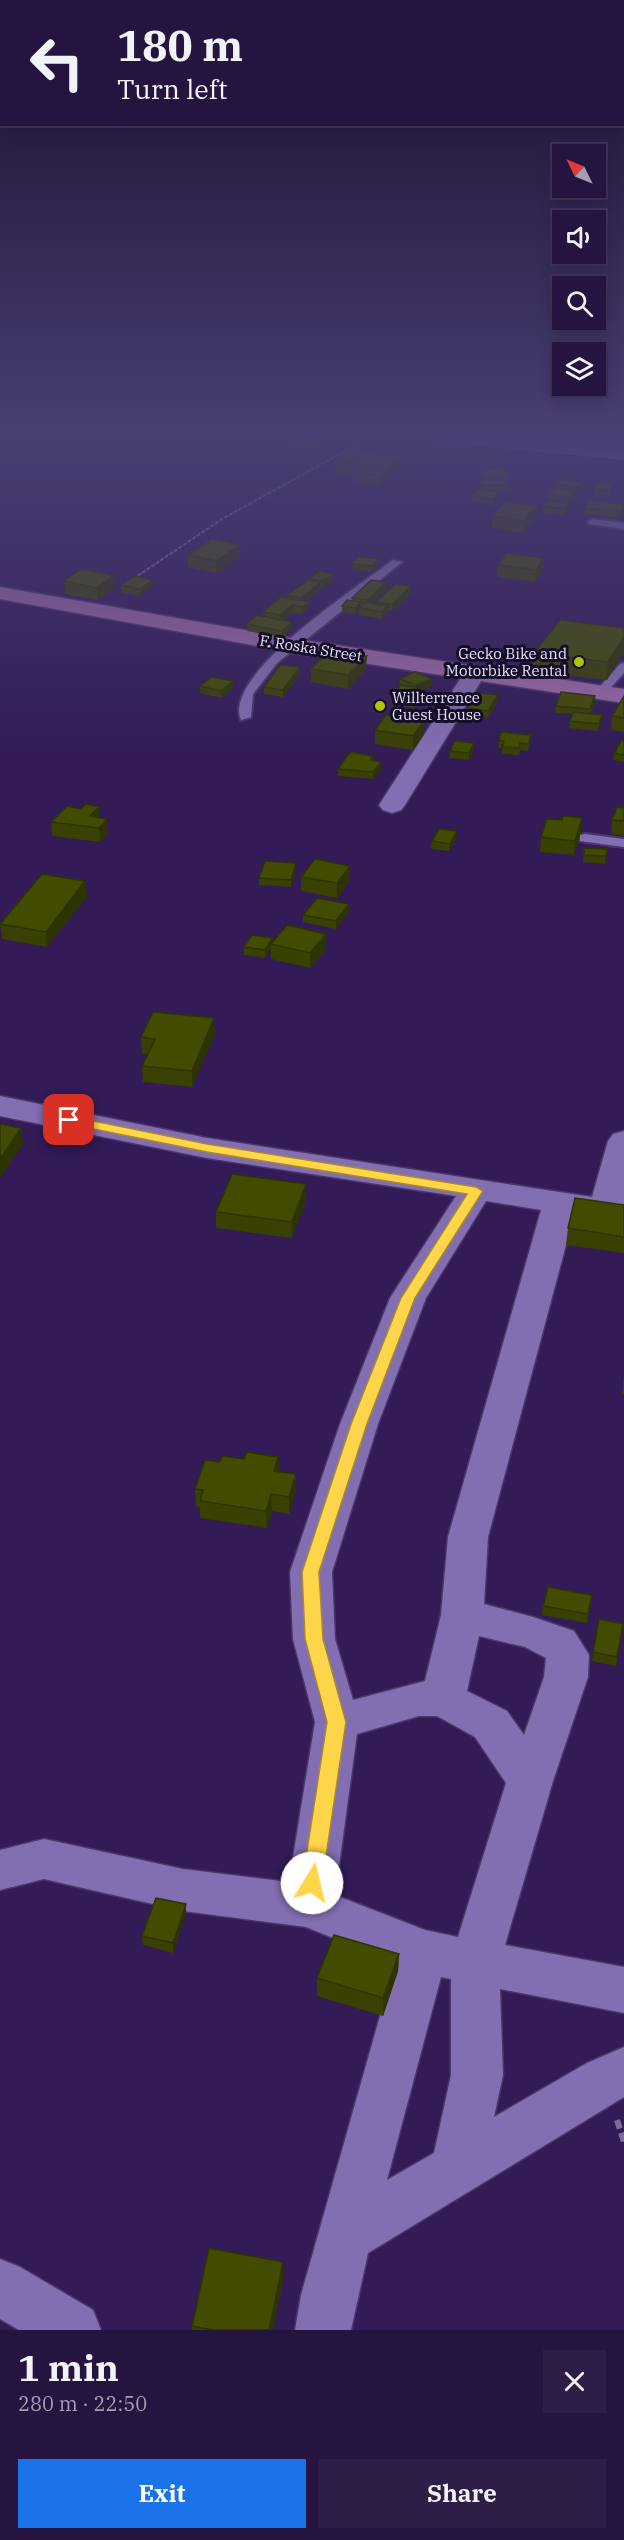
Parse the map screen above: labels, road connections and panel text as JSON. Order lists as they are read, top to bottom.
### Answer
{
  "streets": {
    "main road": ["F. Roska Street"]
  },
  "places": ["Gecko Bike and Motorbike Rental", "Willterrence Guest House"],
  "north": "top left",
  "page": {
    "turn": ["180 m", "Turn left"],
    "heading": ["1 min", "280 m · 22:50"],
    "buttons": ["Exit", "Share"]
  }
}
